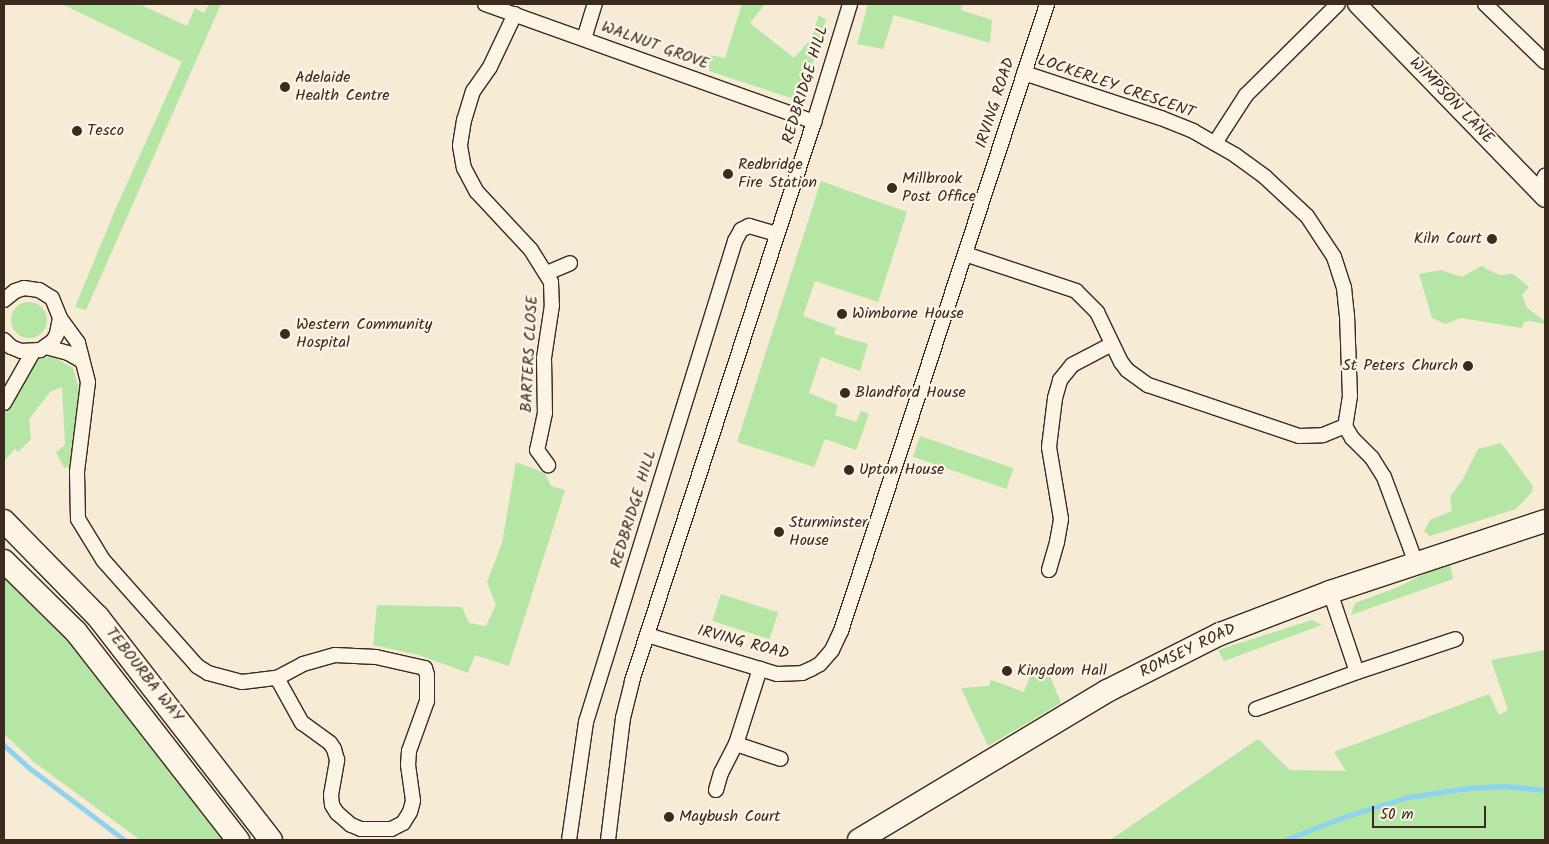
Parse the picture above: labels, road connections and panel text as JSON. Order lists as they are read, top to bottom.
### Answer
{
  "streets": {
    "main road": ["ROMSEY ROAD", "TEBOURBA WAY"],
    "street": [
      "WALNUT GROVE",
      "REDBRIDGE HILL",
      "LOCKERLEY CRESCENT",
      "WIMPSON LANE",
      "IRVING ROAD",
      "BARTERS CLOSE"
    ]
  },
  "crossings": [
    ["WALNUT GROVE", "REDBRIDGE HILL"],
    ["WALNUT GROVE", "BARTERS CLOSE"],
    ["REDBRIDGE HILL", "IRVING ROAD"],
    ["LOCKERLEY CRESCENT", "IRVING ROAD"]
  ],
  "places": [
    "Adelaide Health Centre",
    "Tesco",
    "Redbridge Fire Station",
    "Millbrook Post Office",
    "Kiln Court",
    "Wimborne House",
    "Western Community Hospital",
    "St Peters Church",
    "Blandford House",
    "Upton House",
    "Sturminster House",
    "Kingdom Hall",
    "Maybush Court"
  ],
  "scale_bar": "50 m"
}
